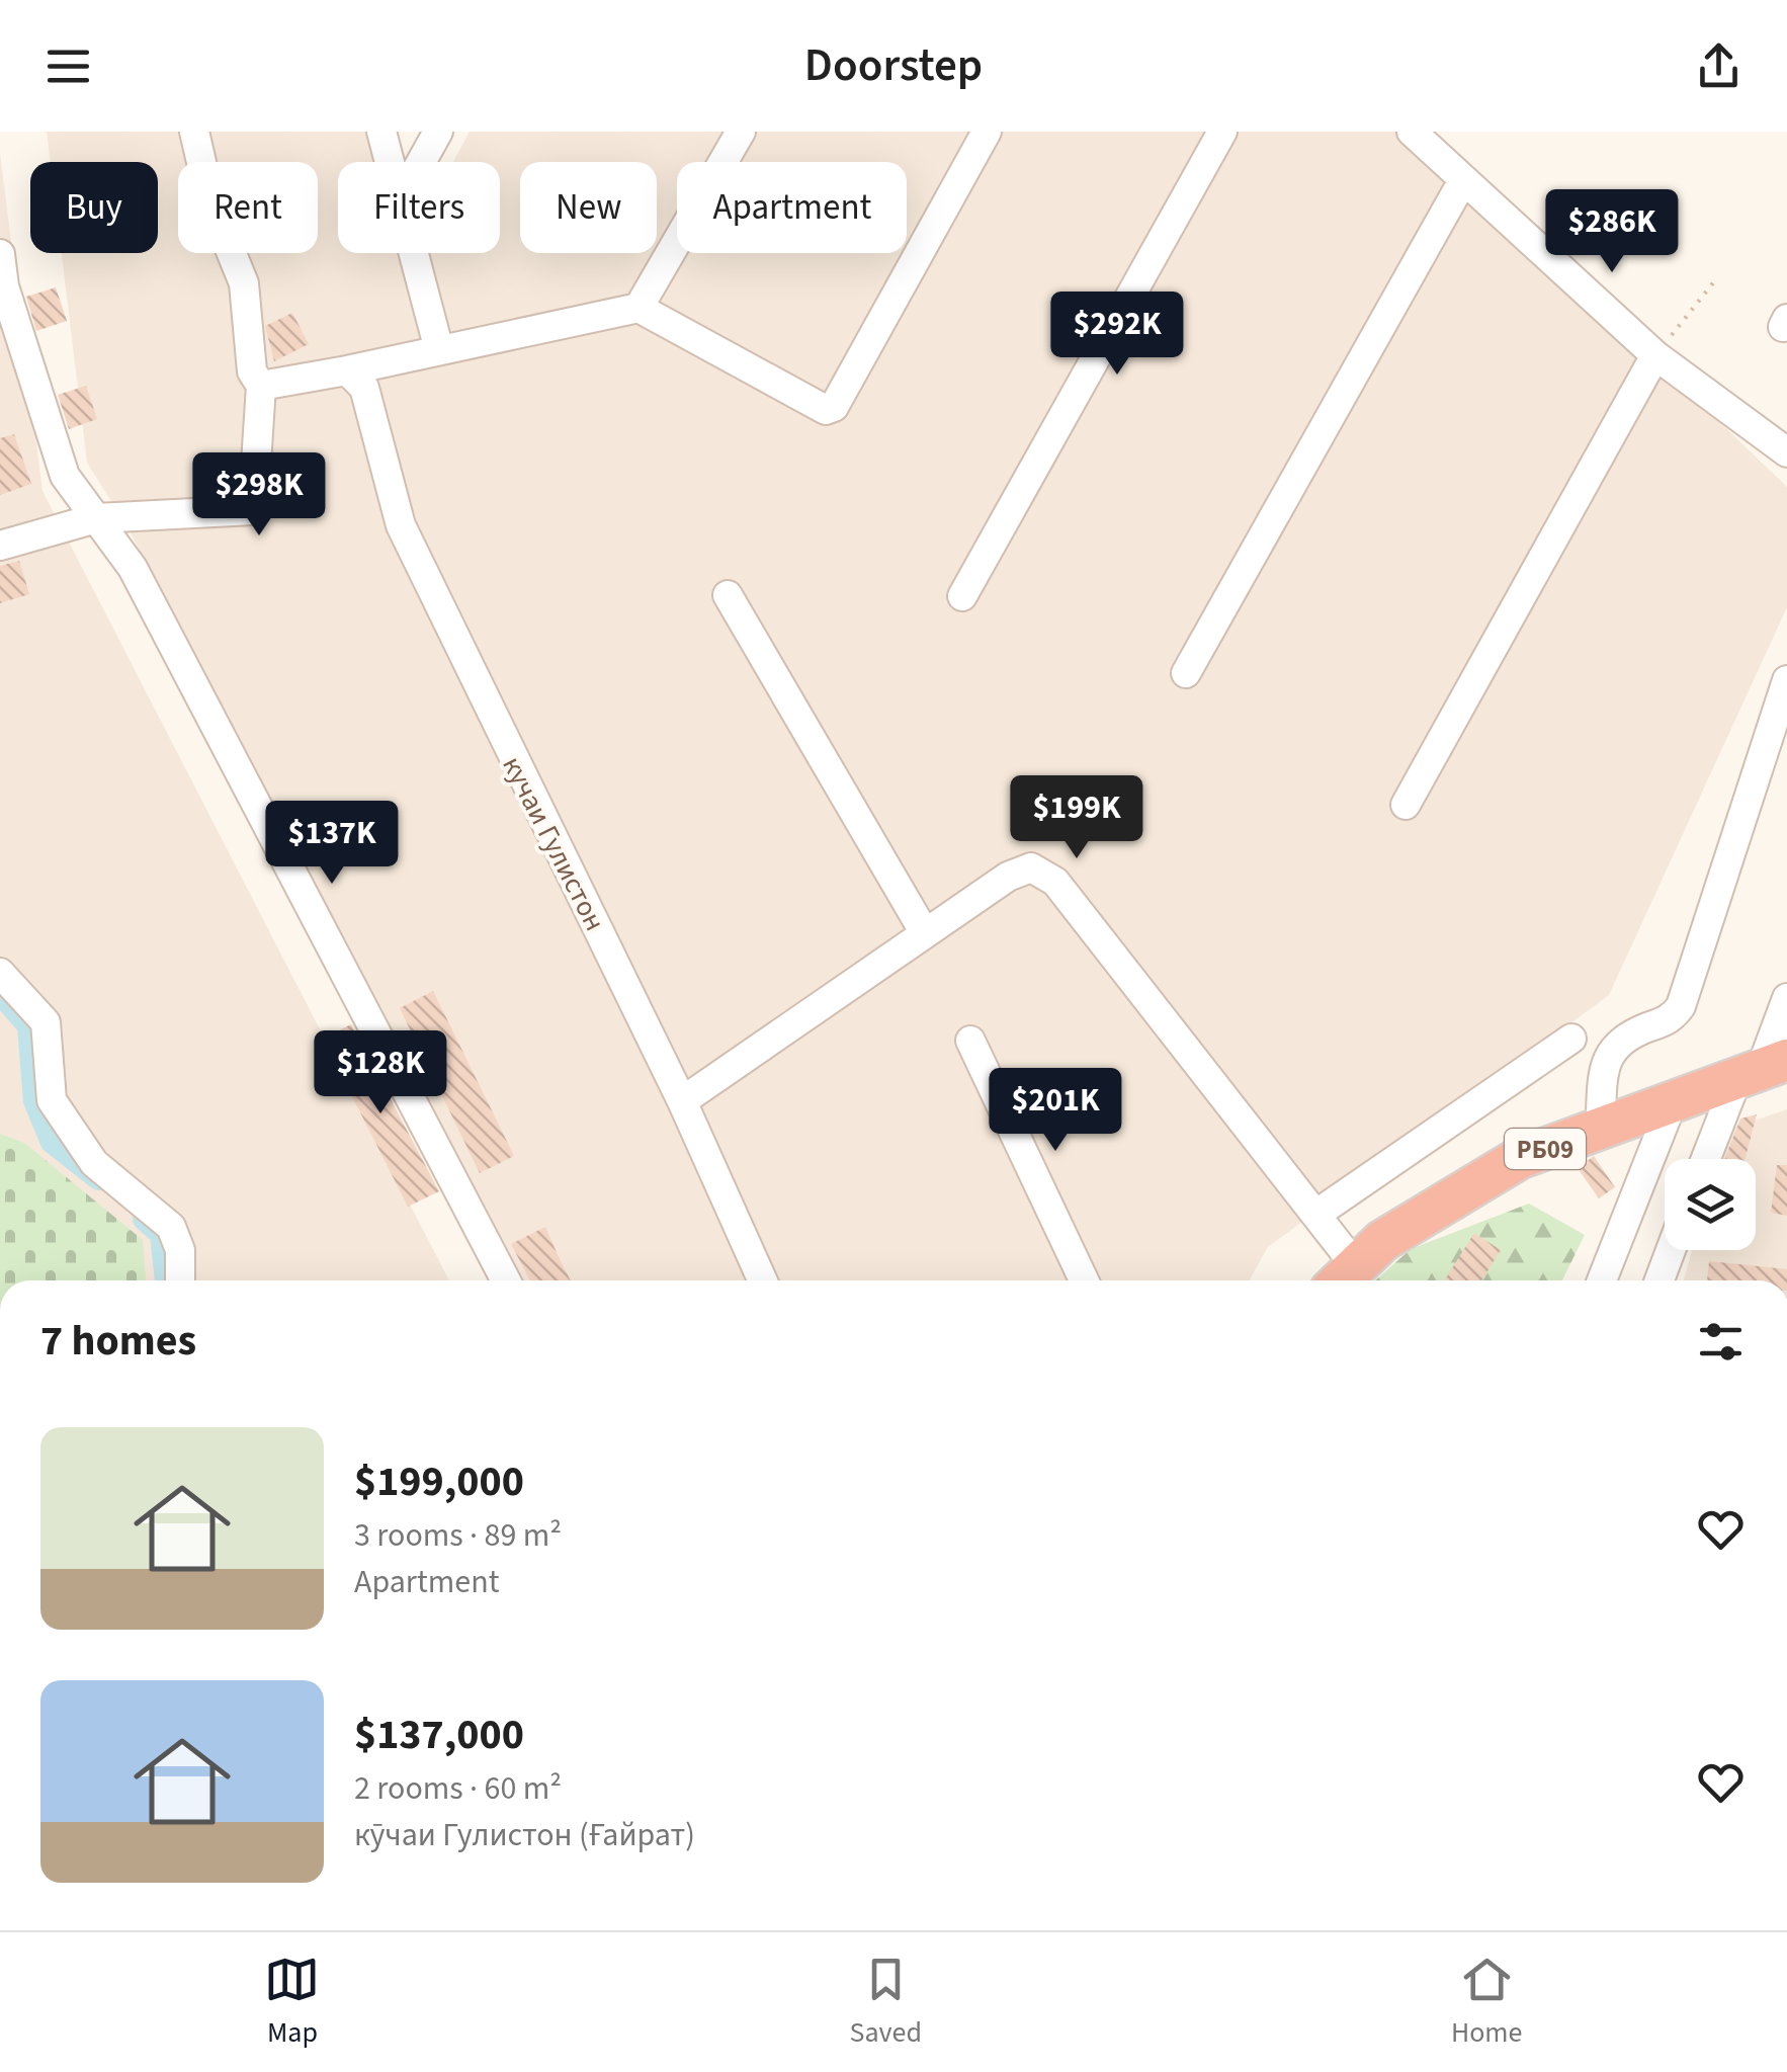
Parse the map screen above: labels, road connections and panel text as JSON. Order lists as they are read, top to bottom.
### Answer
{
  "streets": {
    "highway": ["РБ09"],
    "street": ["кучаи Гулистон"]
  },
  "page": {
    "header": "Doorstep",
    "chip": [
      "Buy",
      "Rent",
      "Filters",
      "New",
      "Apartment"
    ],
    "price": [
      "$286K",
      "$292K",
      "$298K",
      "$199K",
      "$137K",
      "$128K",
      "$201K"
    ],
    "heading": "7 homes",
    "list": [
      {
        "name": "$199,000",
        "note": "3 rooms · 89 m² · Apartment"
      },
      {
        "name": "$137,000",
        "note": "2 rooms · 60 m² · кӯчаи Гулистон (Ғайрат)"
      }
    ],
    "tabs": ["Map", "Saved", "Home"]
  }
}
